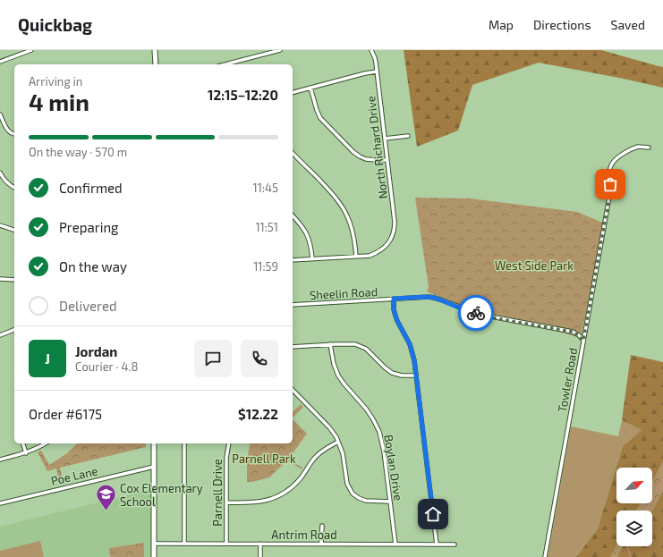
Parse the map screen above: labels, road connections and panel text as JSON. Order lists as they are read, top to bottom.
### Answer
{
  "streets": {
    "street": [
      "North Richard Drive",
      "Sheelin Road",
      "Towler Road",
      "Boylan Drive",
      "Poe Lane",
      "Parnell Drive",
      "Antrim Road"
    ]
  },
  "crossings": [
    ["Sheelin Road", "Towler Road"],
    ["Boylan Drive", "Antrim Road"],
    ["Parnell Drive", "Antrim Road"]
  ],
  "parks": ["West Side Park", "Parnell Park"],
  "places": {
    "school or university": ["Cox Elementary School"]
  },
  "north": "top right",
  "page": {
    "header": "Quickbag",
    "nav": ["Map", "Directions", "Saved"],
    "heading": ["4 min", "Arriving in", "12:15–12:20"],
    "panel": [
      "Jordan",
      "Courier · 4.8",
      "Order #6175",
      "$12.22"
    ],
    "bar": "On the way · 570 m",
    "list": [
      ["Confirmed", "11:45"],
      ["Preparing", "11:51"],
      ["On the way", "11:59"],
      "Delivered"
    ],
    "round": "J"
  }
}
